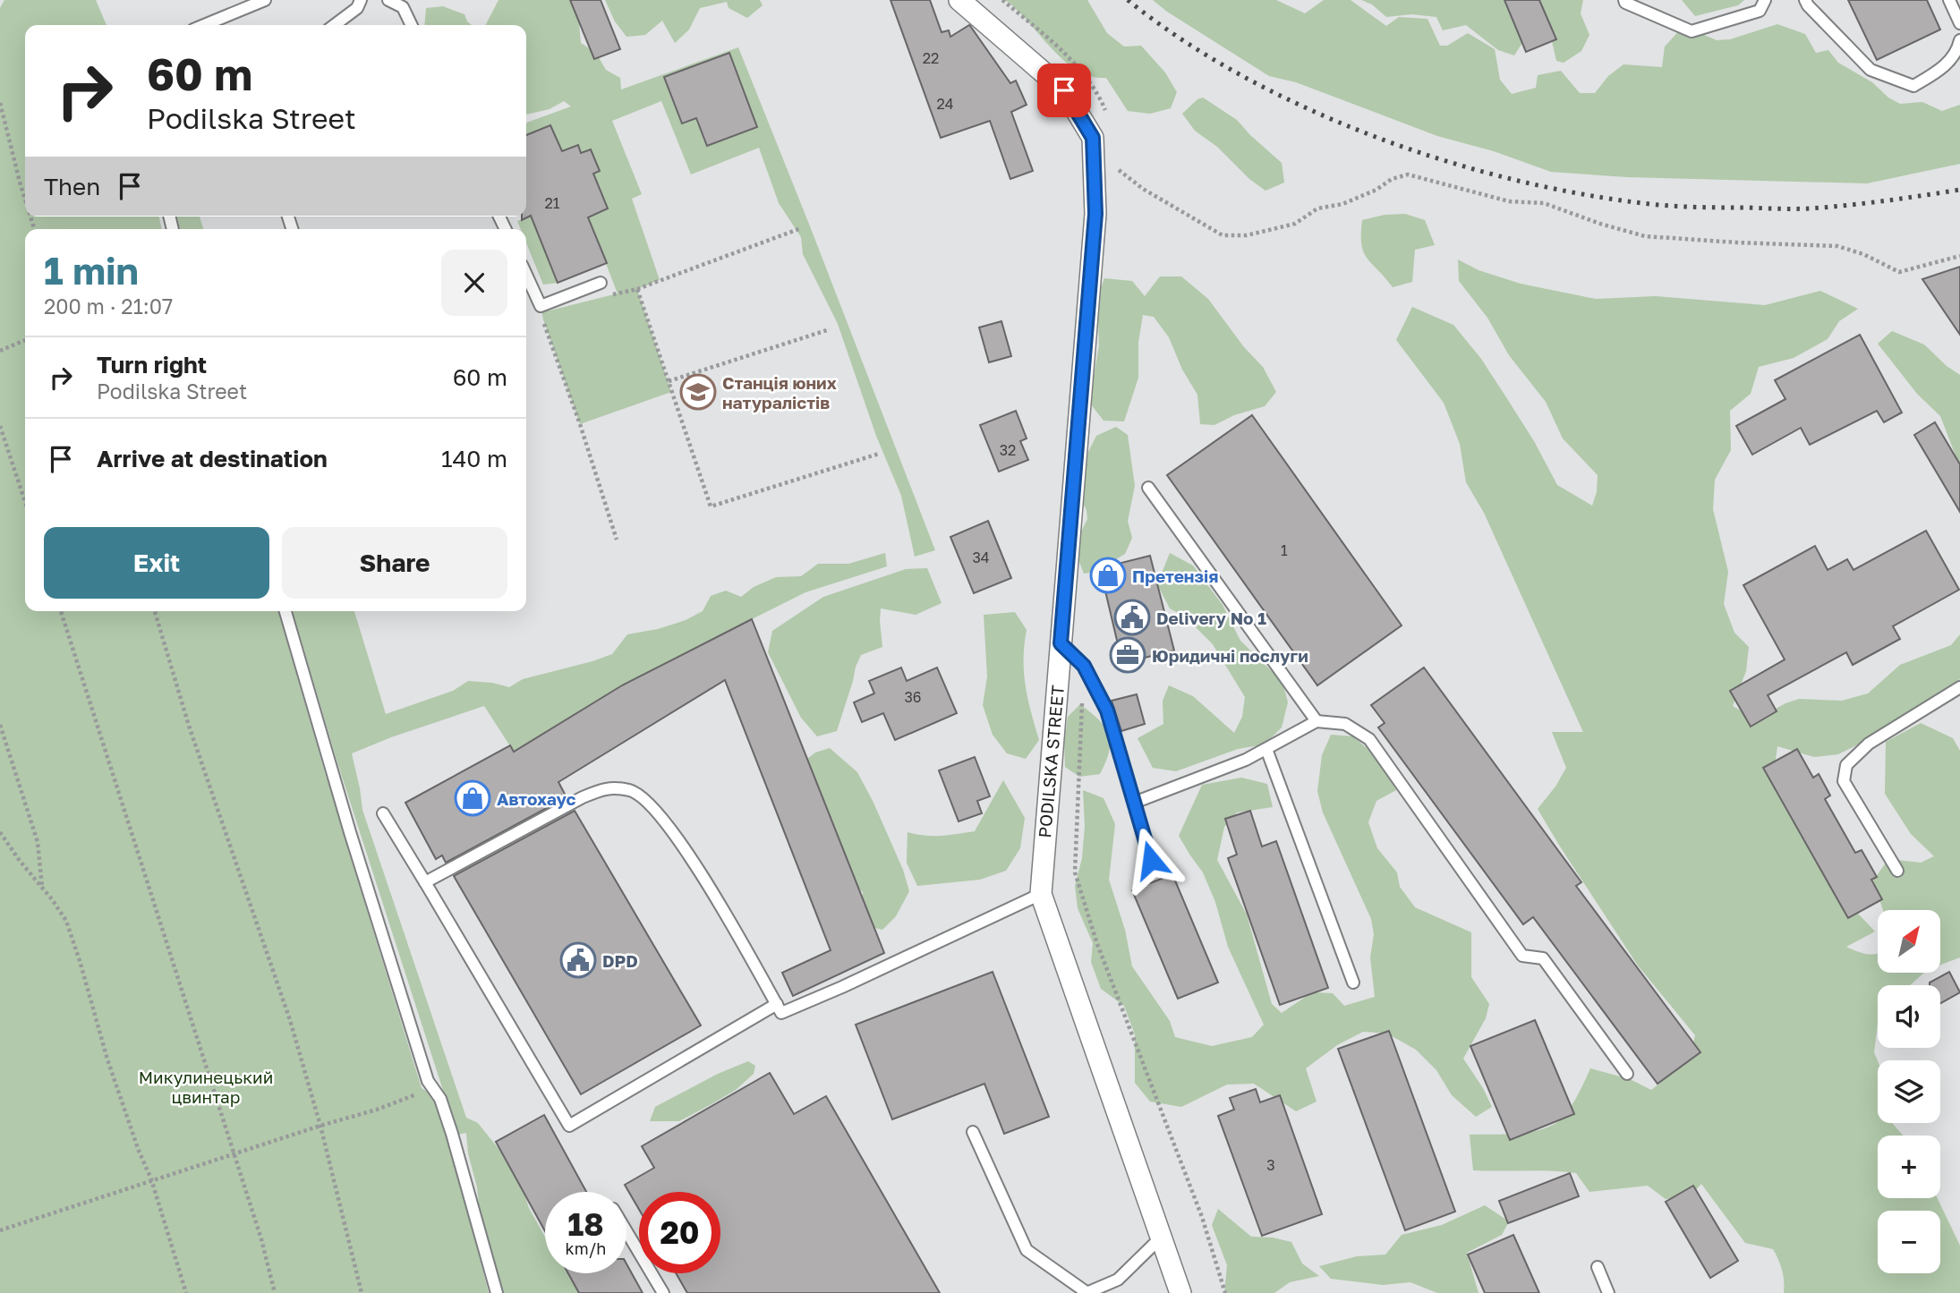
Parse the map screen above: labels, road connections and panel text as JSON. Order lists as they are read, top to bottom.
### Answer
{
  "streets": {
    "street": ["PODILSKA STREET"]
  },
  "parks": ["Микулинецький цвинтар"],
  "places": {
    "school or university": ["Станція юних натуралістів"],
    "shop": ["Претензія", "Автохаус"],
    "public building": ["Delivery No 1", "DPD"],
    "office": ["Юридичні послуги"]
  },
  "house_numbers": [
    "22",
    "24",
    "21",
    "32",
    "1",
    "34",
    "36",
    "3"
  ],
  "north": "top right",
  "page": {
    "turn": ["60 m", "Podilska Street"],
    "then": "Then",
    "heading": ["1 min", "200 m · 21:07"],
    "list": [
      {
        "name": "Turn right",
        "note": "Podilska Street",
        "value": "60 m"
      },
      {
        "name": "Arrive at destination",
        "value": "140 m"
      }
    ],
    "buttons": ["Exit", "Share"],
    "map_buttons": ["+", "−"],
    "speed": "18 km/h",
    "limit": "20"
  }
}
